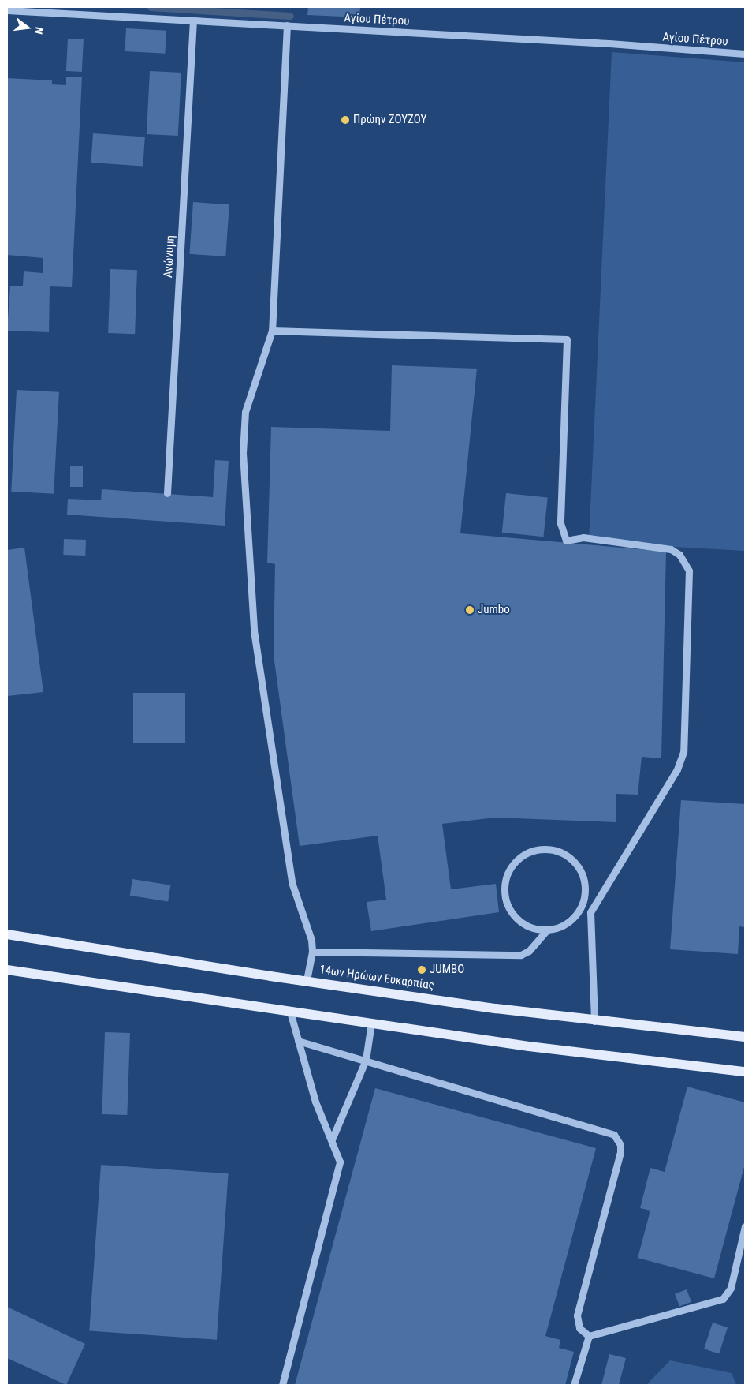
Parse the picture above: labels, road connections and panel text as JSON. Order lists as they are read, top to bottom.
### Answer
{
  "streets": {
    "main road": ["14ων Ηρώων Ευκαρπίας"],
    "street": ["Αγίου Πέτρου", "Ανώνυμη"]
  },
  "crossings": [
    ["Αγίου Πέτρου", "Ανώνυμη"]
  ],
  "places": ["Πρώην ΖΟΥΖΟΥ", "Jumbo", "JUMBO"],
  "north": "right"
}
